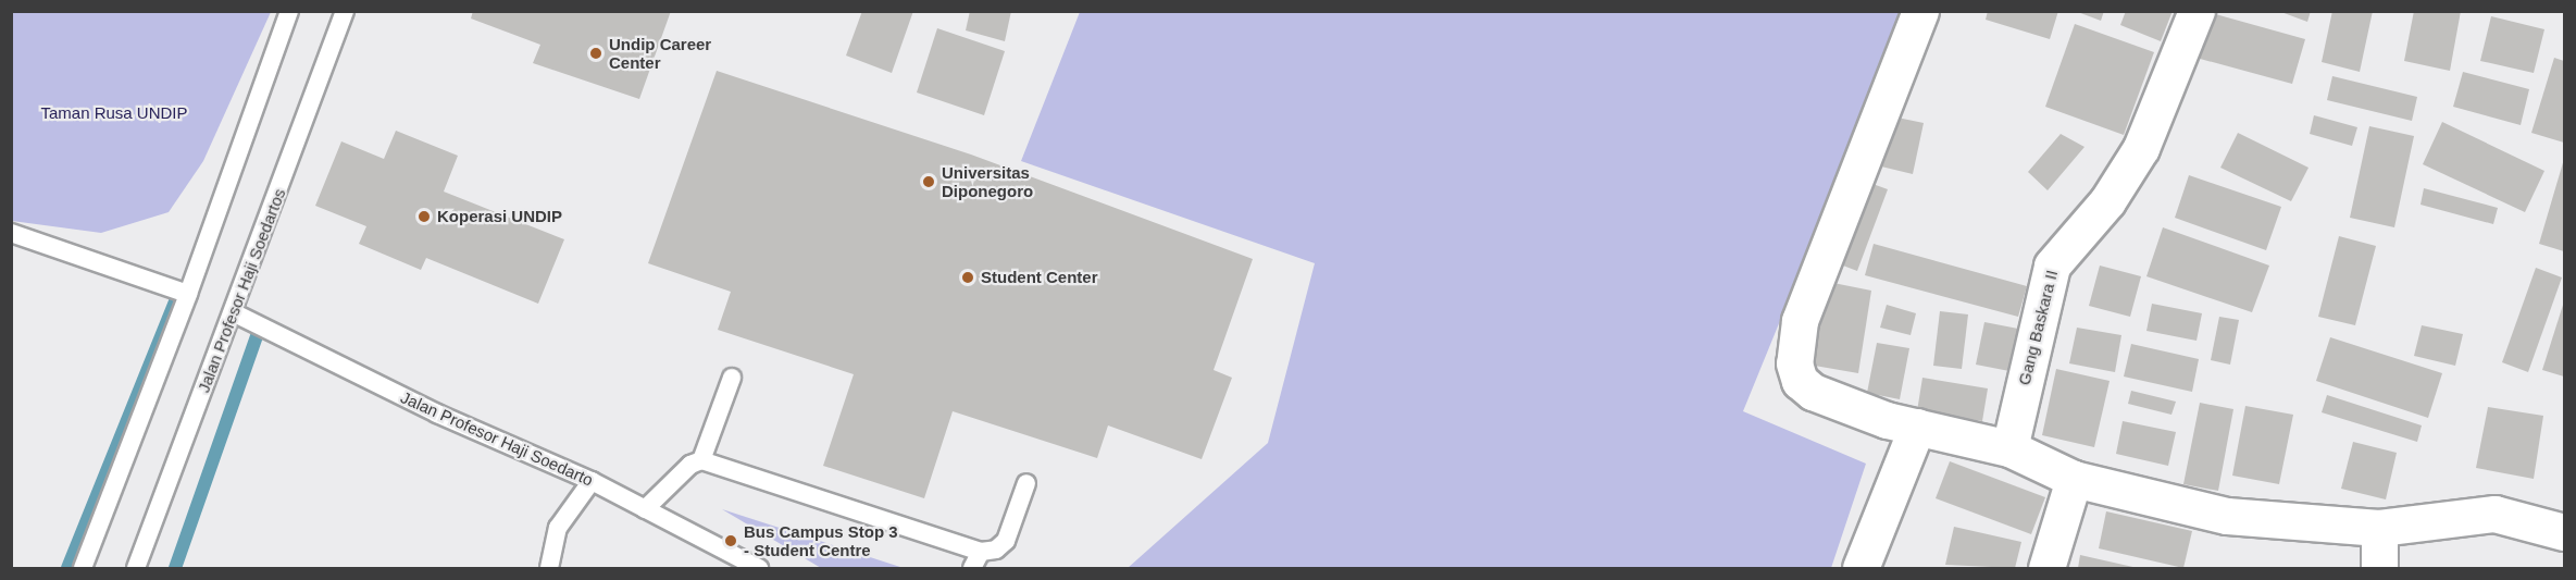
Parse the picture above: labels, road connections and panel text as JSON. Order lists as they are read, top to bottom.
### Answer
{
  "streets": {
    "street": ["Gang Baskara II"],
    "lane": ["Jalan Profesor Haji Soedartos", "Jalan Profesor Haji Soedarto"]
  },
  "crossings": [
    ["Jalan Profesor Haji Soedartos", "Jalan Profesor Haji Soedarto"]
  ],
  "parks": ["Taman Rusa UNDIP"],
  "places": [
    "Undip Career Center",
    "Universitas Diponegoro",
    "Koperasi UNDIP",
    "Student Center",
    "Bus Campus Stop 3 - Student Centre"
  ]
}
